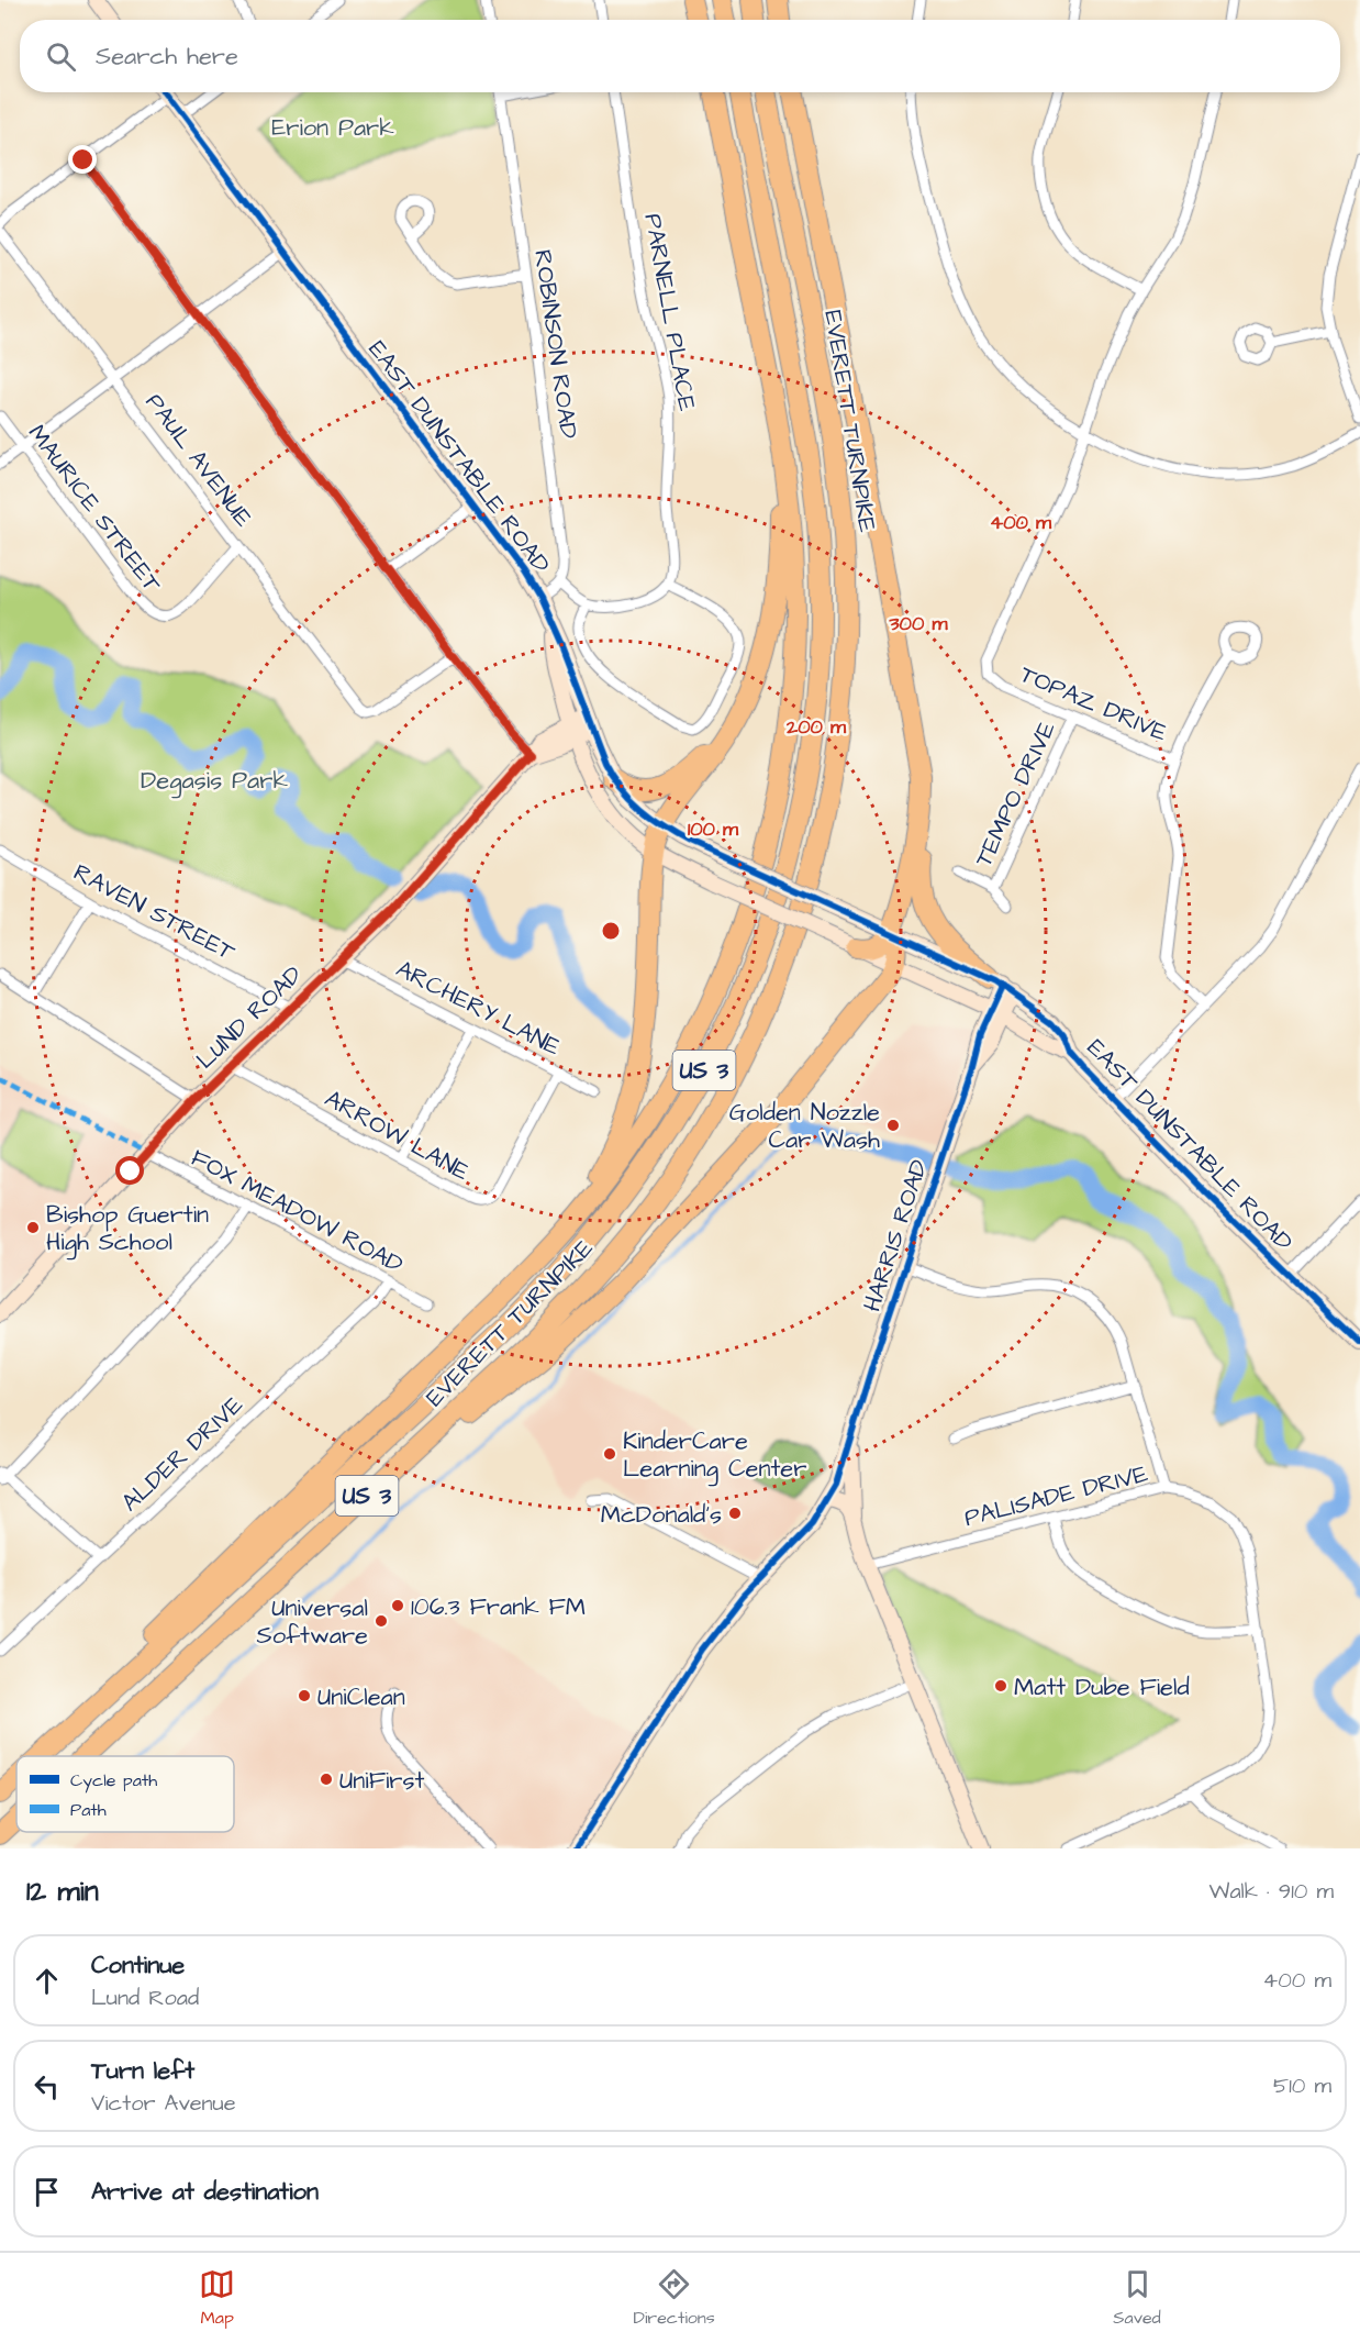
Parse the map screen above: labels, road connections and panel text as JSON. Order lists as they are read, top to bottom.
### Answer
{
  "streets": {
    "highway": ["EVERETT TURNPIKE", "US 3"],
    "street": [
      "PARNELL PLACE",
      "ROBINSON ROAD",
      "EAST DUNSTABLE ROAD",
      "PAUL AVENUE",
      "MAURICE STREET",
      "TOPAZ DRIVE",
      "TEMPO DRIVE",
      "RAVEN STREET",
      "ARCHERY LANE",
      "LUND ROAD",
      "ARROW LANE",
      "FOX MEADOW ROAD",
      "HARRIS ROAD",
      "ALDER DRIVE",
      "PALISADE DRIVE"
    ]
  },
  "crossings": [
    ["EAST DUNSTABLE ROAD", "LUND ROAD"],
    ["EAST DUNSTABLE ROAD", "HARRIS ROAD"],
    ["PAUL AVENUE", "MAURICE STREET"],
    ["TOPAZ DRIVE", "TEMPO DRIVE"],
    ["RAVEN STREET", "LUND ROAD"],
    ["ARCHERY LANE", "LUND ROAD"],
    ["ARCHERY LANE", "ARROW LANE"],
    ["LUND ROAD", "ARROW LANE"],
    ["LUND ROAD", "FOX MEADOW ROAD"],
    ["FOX MEADOW ROAD", "ALDER DRIVE"],
    ["HARRIS ROAD", "PALISADE DRIVE"]
  ],
  "parks": ["Erion Park", "Degasis Park"],
  "places": [
    "Golden Nozzle Car Wash",
    "Bishop Guertin High School",
    "KinderCare Learning Center",
    "McDonald's",
    "106.3 Frank FM",
    "Universal Software",
    "Matt Dube Field",
    "UniClean",
    "UniFirst"
  ],
  "legend": ["Cycle path", "Path"],
  "page": {
    "search": "Search here",
    "heading": ["12 min", "Walk · 910 m"],
    "list": [
      ["Continue", "Lund Road", "400 m"],
      ["Turn left", "Victor Avenue", "510 m"],
      "Arrive at destination"
    ],
    "nav": ["Map", "Directions", "Saved"]
  },
  "rings": [
    "400 m",
    "300 m",
    "200 m",
    "100 m"
  ]
}
